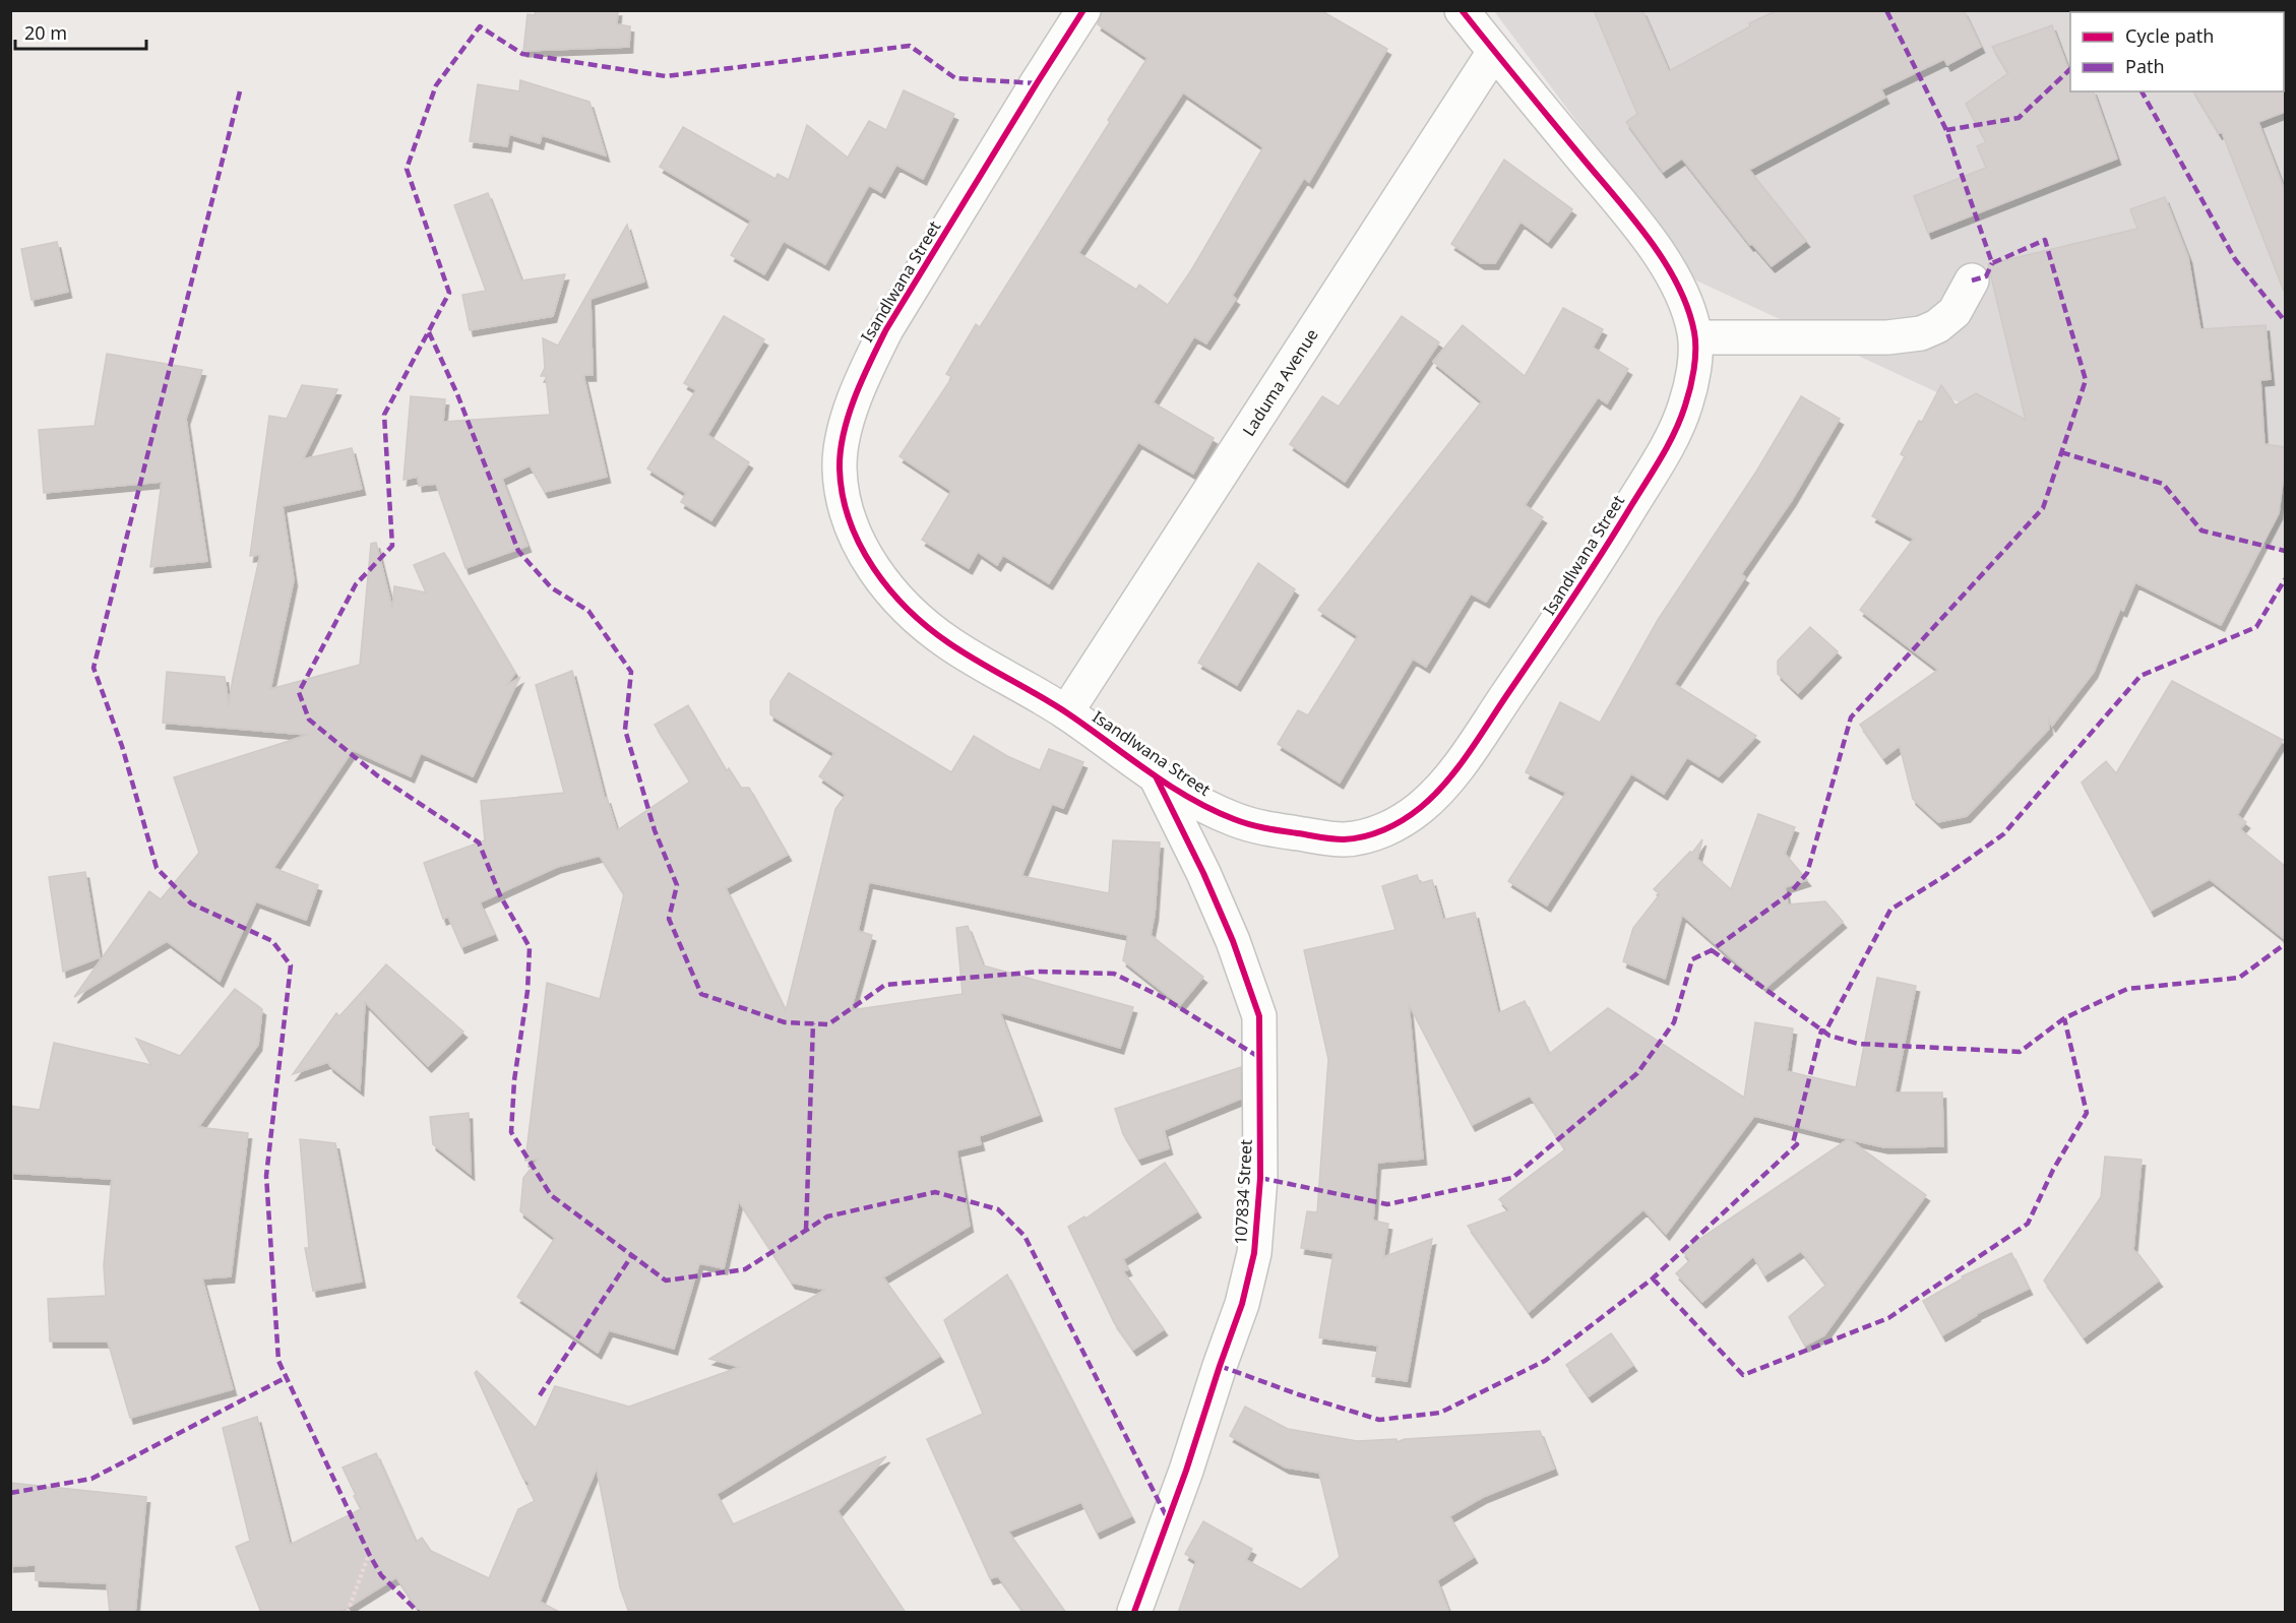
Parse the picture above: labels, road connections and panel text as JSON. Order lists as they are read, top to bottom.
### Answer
{
  "streets": {
    "street": ["Isandlwana Street", "Laduma Avenue", "107834 Street"]
  },
  "crossings": [
    ["Isandlwana Street", "Laduma Avenue"],
    ["Isandlwana Street", "107834 Street"]
  ],
  "legend": ["Cycle path", "Path"],
  "scale_bar": "20 m"
}
